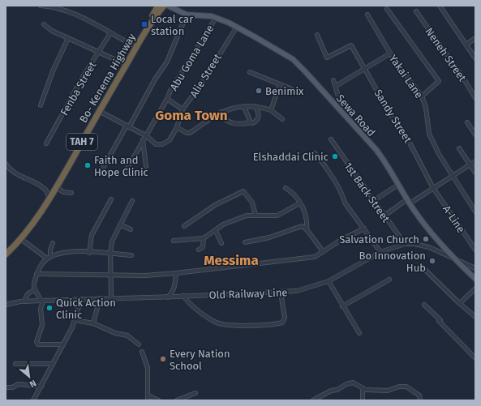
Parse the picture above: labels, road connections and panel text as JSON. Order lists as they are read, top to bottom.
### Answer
{
  "streets": {
    "highway": ["Bo- Kenema Highway", "TAH 7"],
    "main road": ["Sewa Road"],
    "street": [
      "Neneh Street",
      "Abu Goma Lane",
      "Alie Street",
      "Yakai Lane",
      "Fenba Street",
      "Sandy Street",
      "1st Back Street",
      "A-Line",
      "Old Railway Line"
    ]
  },
  "crossings": [
    ["Abu Goma Lane", "Alie Street"],
    ["Abu Goma Lane", "Sewa Road"],
    ["Alie Street", "Bo- Kenema Highway"],
    ["Alie Street", "Sewa Road"],
    ["Bo- Kenema Highway", "TAH 7"],
    ["Sewa Road", "Old Railway Line"],
    ["Sandy Street", "A-Line"],
    ["1st Back Street", "Old Railway Line"]
  ],
  "districts": ["Goma Town", "Messima"],
  "places": {
    "transit": ["Local car station"],
    "other": [
      "Benimix",
      "Elshaddai Clinic",
      "Faith and Hope Clinic",
      "Salvation Church",
      "Bo Innovation Hub",
      "Quick Action Clinic",
      "Every Nation School"
    ]
  },
  "north": "bottom right"
}
